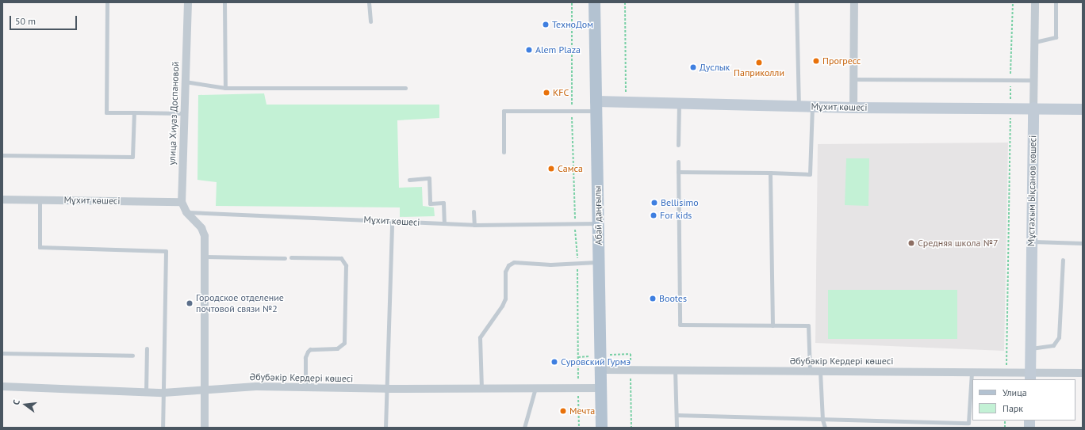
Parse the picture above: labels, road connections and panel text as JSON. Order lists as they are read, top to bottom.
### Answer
{
  "streets": {
    "main road": ["Абай даңғылы"],
    "street": [
      "Мұхит көшесі",
      "улица Хиуаз Доспановой",
      "Мұстахым Ықсанов көшесі",
      "Әбубәкір Кердері көшесі"
    ]
  },
  "crossings": [
    ["Мұхит көшесі", "улица Хиуаз Доспановой"],
    ["Мұхит көшесі", "Мұстахым Ықсанов көшесі"],
    ["Мұхит көшесі", "Абай даңғылы"],
    ["улица Хиуаз Доспановой", "Әбубәкір Кердері көшесі"],
    ["Мұстахым Ықсанов көшесі", "Әбубәкір Кердері көшесі"],
    ["Абай даңғылы", "Әбубәкір Кердері көшесі"]
  ],
  "places": [
    "ТехноДом",
    "Alem Plaza",
    "Прогресс",
    "Паприколли",
    "Дуслык",
    "KFC",
    "Самса",
    "Bellisimo",
    "For kids",
    "Средняя школа №7",
    "Bootes",
    "Городское отделение почтовой связи №2",
    "Суровский Гурмэ",
    "Мечта"
  ],
  "legend": ["Улица", "Парк"],
  "scale_bar": "50 m",
  "north": "left"
}
